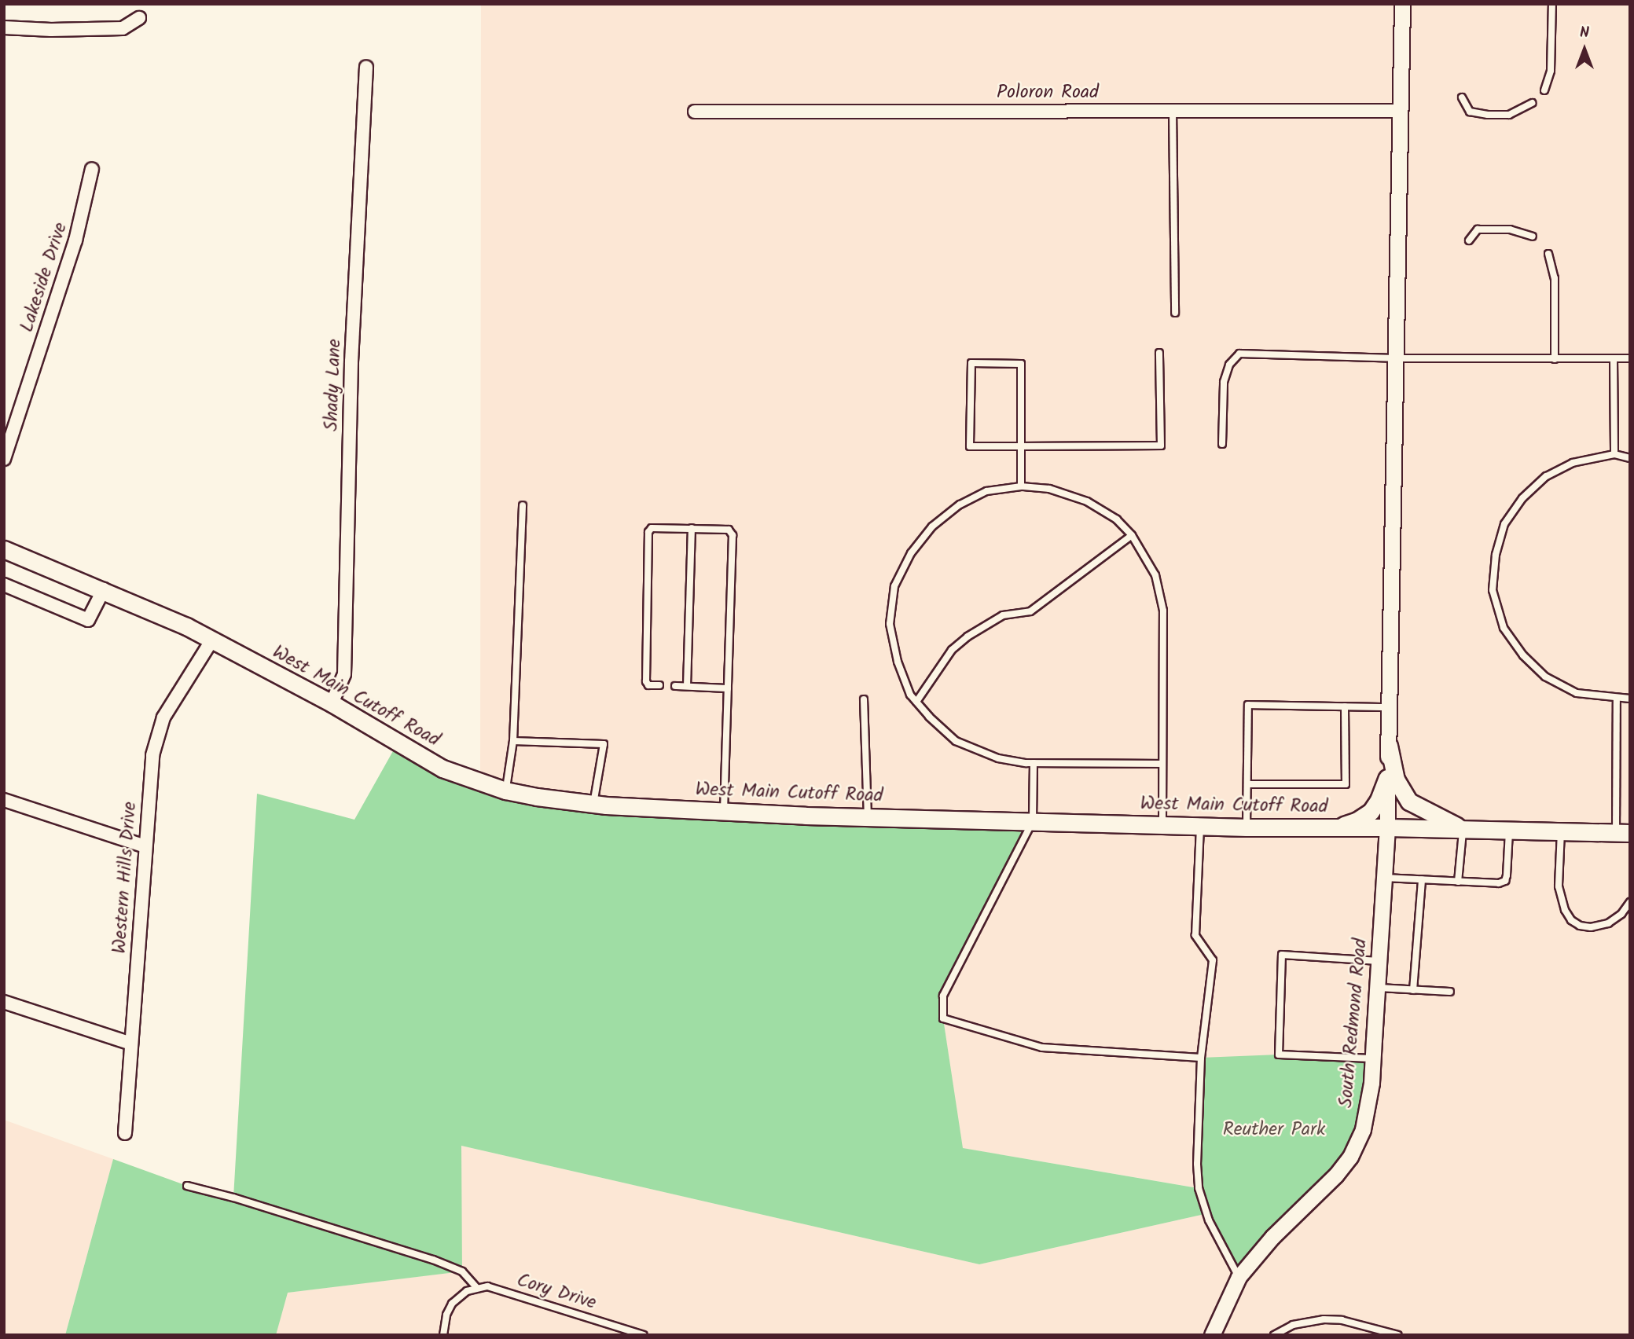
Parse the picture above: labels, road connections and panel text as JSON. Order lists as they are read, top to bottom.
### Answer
{
  "streets": {
    "main road": ["West Main Cutoff Road"],
    "street": [
      "Poloron Road",
      "Lakeside Drive",
      "Shady Lane",
      "Western Hills Drive",
      "South Redmond Road"
    ],
    "lane": ["Cory Drive"]
  },
  "crossings": [
    ["Poloron Road", "South Redmond Road"],
    ["Shady Lane", "West Main Cutoff Road"],
    ["West Main Cutoff Road", "Western Hills Drive"],
    ["West Main Cutoff Road", "South Redmond Road"]
  ],
  "parks": ["Reuther Park"],
  "north": "top"
}
